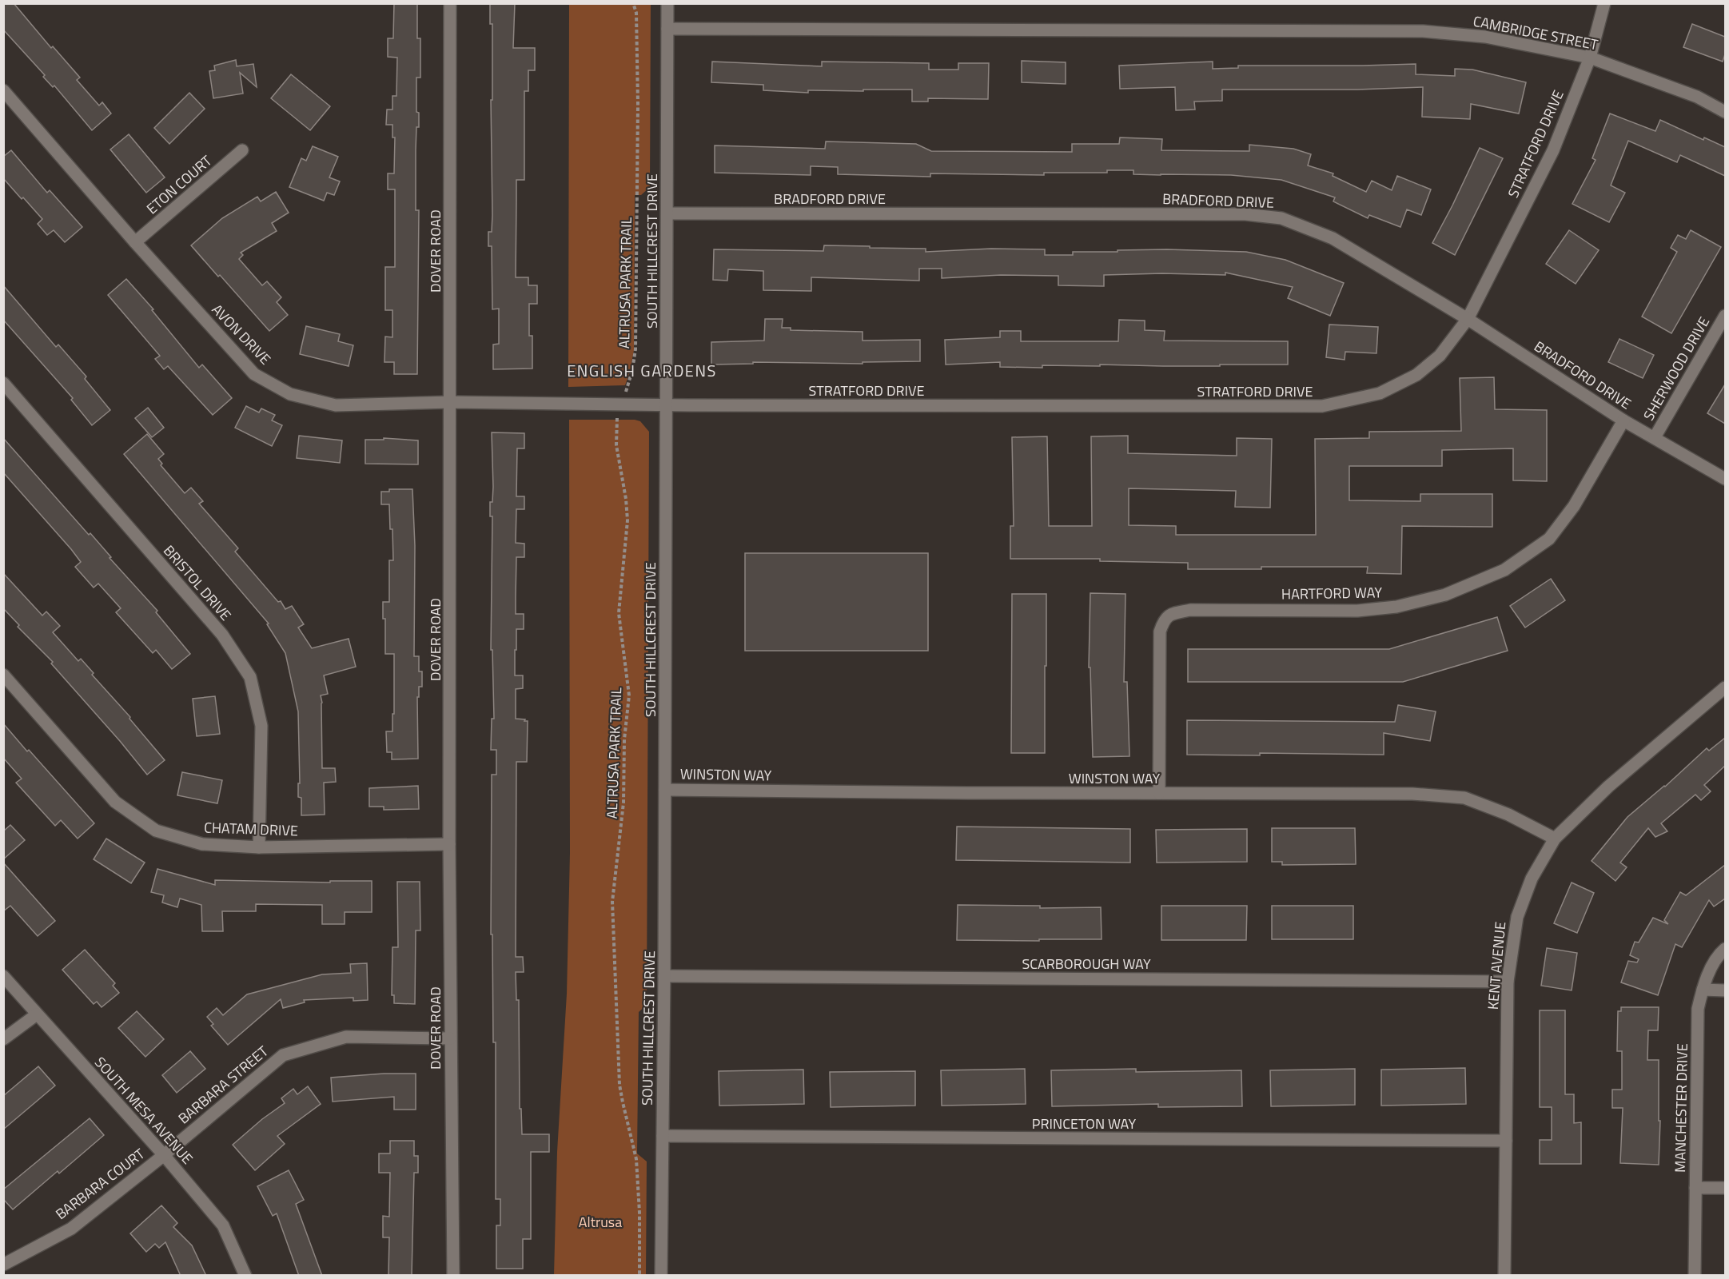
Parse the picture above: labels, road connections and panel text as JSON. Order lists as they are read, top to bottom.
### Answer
{
  "streets": {
    "street": [
      "CAMBRIDGE STREET",
      "STRATFORD DRIVE",
      "ETON COURT",
      "BRADFORD DRIVE",
      "DOVER ROAD",
      "SOUTH HILLCREST DRIVE",
      "AVON DRIVE",
      "SHERWOOD DRIVE",
      "BRISTOL DRIVE",
      "HARTFORD WAY",
      "WINSTON WAY",
      "CHATAM DRIVE",
      "SCARBOROUGH WAY",
      "KENT AVENUE",
      "BARBARA STREET",
      "MANCHESTER DRIVE",
      "SOUTH MESA AVENUE",
      "PRINCETON WAY",
      "BARBARA COURT"
    ],
    "path": ["ALTRUSA PARK TRAIL"]
  },
  "crossings": [
    ["CAMBRIDGE STREET", "STRATFORD DRIVE"],
    ["CAMBRIDGE STREET", "SOUTH HILLCREST DRIVE"],
    ["STRATFORD DRIVE", "BRADFORD DRIVE"],
    ["STRATFORD DRIVE", "SOUTH HILLCREST DRIVE"],
    ["STRATFORD DRIVE", "AVON DRIVE"],
    ["ETON COURT", "AVON DRIVE"],
    ["BRADFORD DRIVE", "SOUTH HILLCREST DRIVE"],
    ["BRADFORD DRIVE", "SHERWOOD DRIVE"],
    ["BRADFORD DRIVE", "HARTFORD WAY"],
    ["DOVER ROAD", "AVON DRIVE"],
    ["DOVER ROAD", "CHATAM DRIVE"],
    ["DOVER ROAD", "BARBARA STREET"],
    ["SOUTH HILLCREST DRIVE", "AVON DRIVE"],
    ["SOUTH HILLCREST DRIVE", "WINSTON WAY"],
    ["SOUTH HILLCREST DRIVE", "SCARBOROUGH WAY"],
    ["SOUTH HILLCREST DRIVE", "PRINCETON WAY"],
    ["ALTRUSA PARK TRAIL", "AVON DRIVE"],
    ["BRISTOL DRIVE", "CHATAM DRIVE"],
    ["HARTFORD WAY", "WINSTON WAY"],
    ["WINSTON WAY", "KENT AVENUE"],
    ["SCARBOROUGH WAY", "KENT AVENUE"],
    ["KENT AVENUE", "PRINCETON WAY"],
    ["BARBARA STREET", "SOUTH MESA AVENUE"],
    ["BARBARA STREET", "BARBARA COURT"],
    ["SOUTH MESA AVENUE", "BARBARA COURT"]
  ],
  "districts": ["ENGLISH GARDENS"],
  "parks": ["Altrusa"]
}
